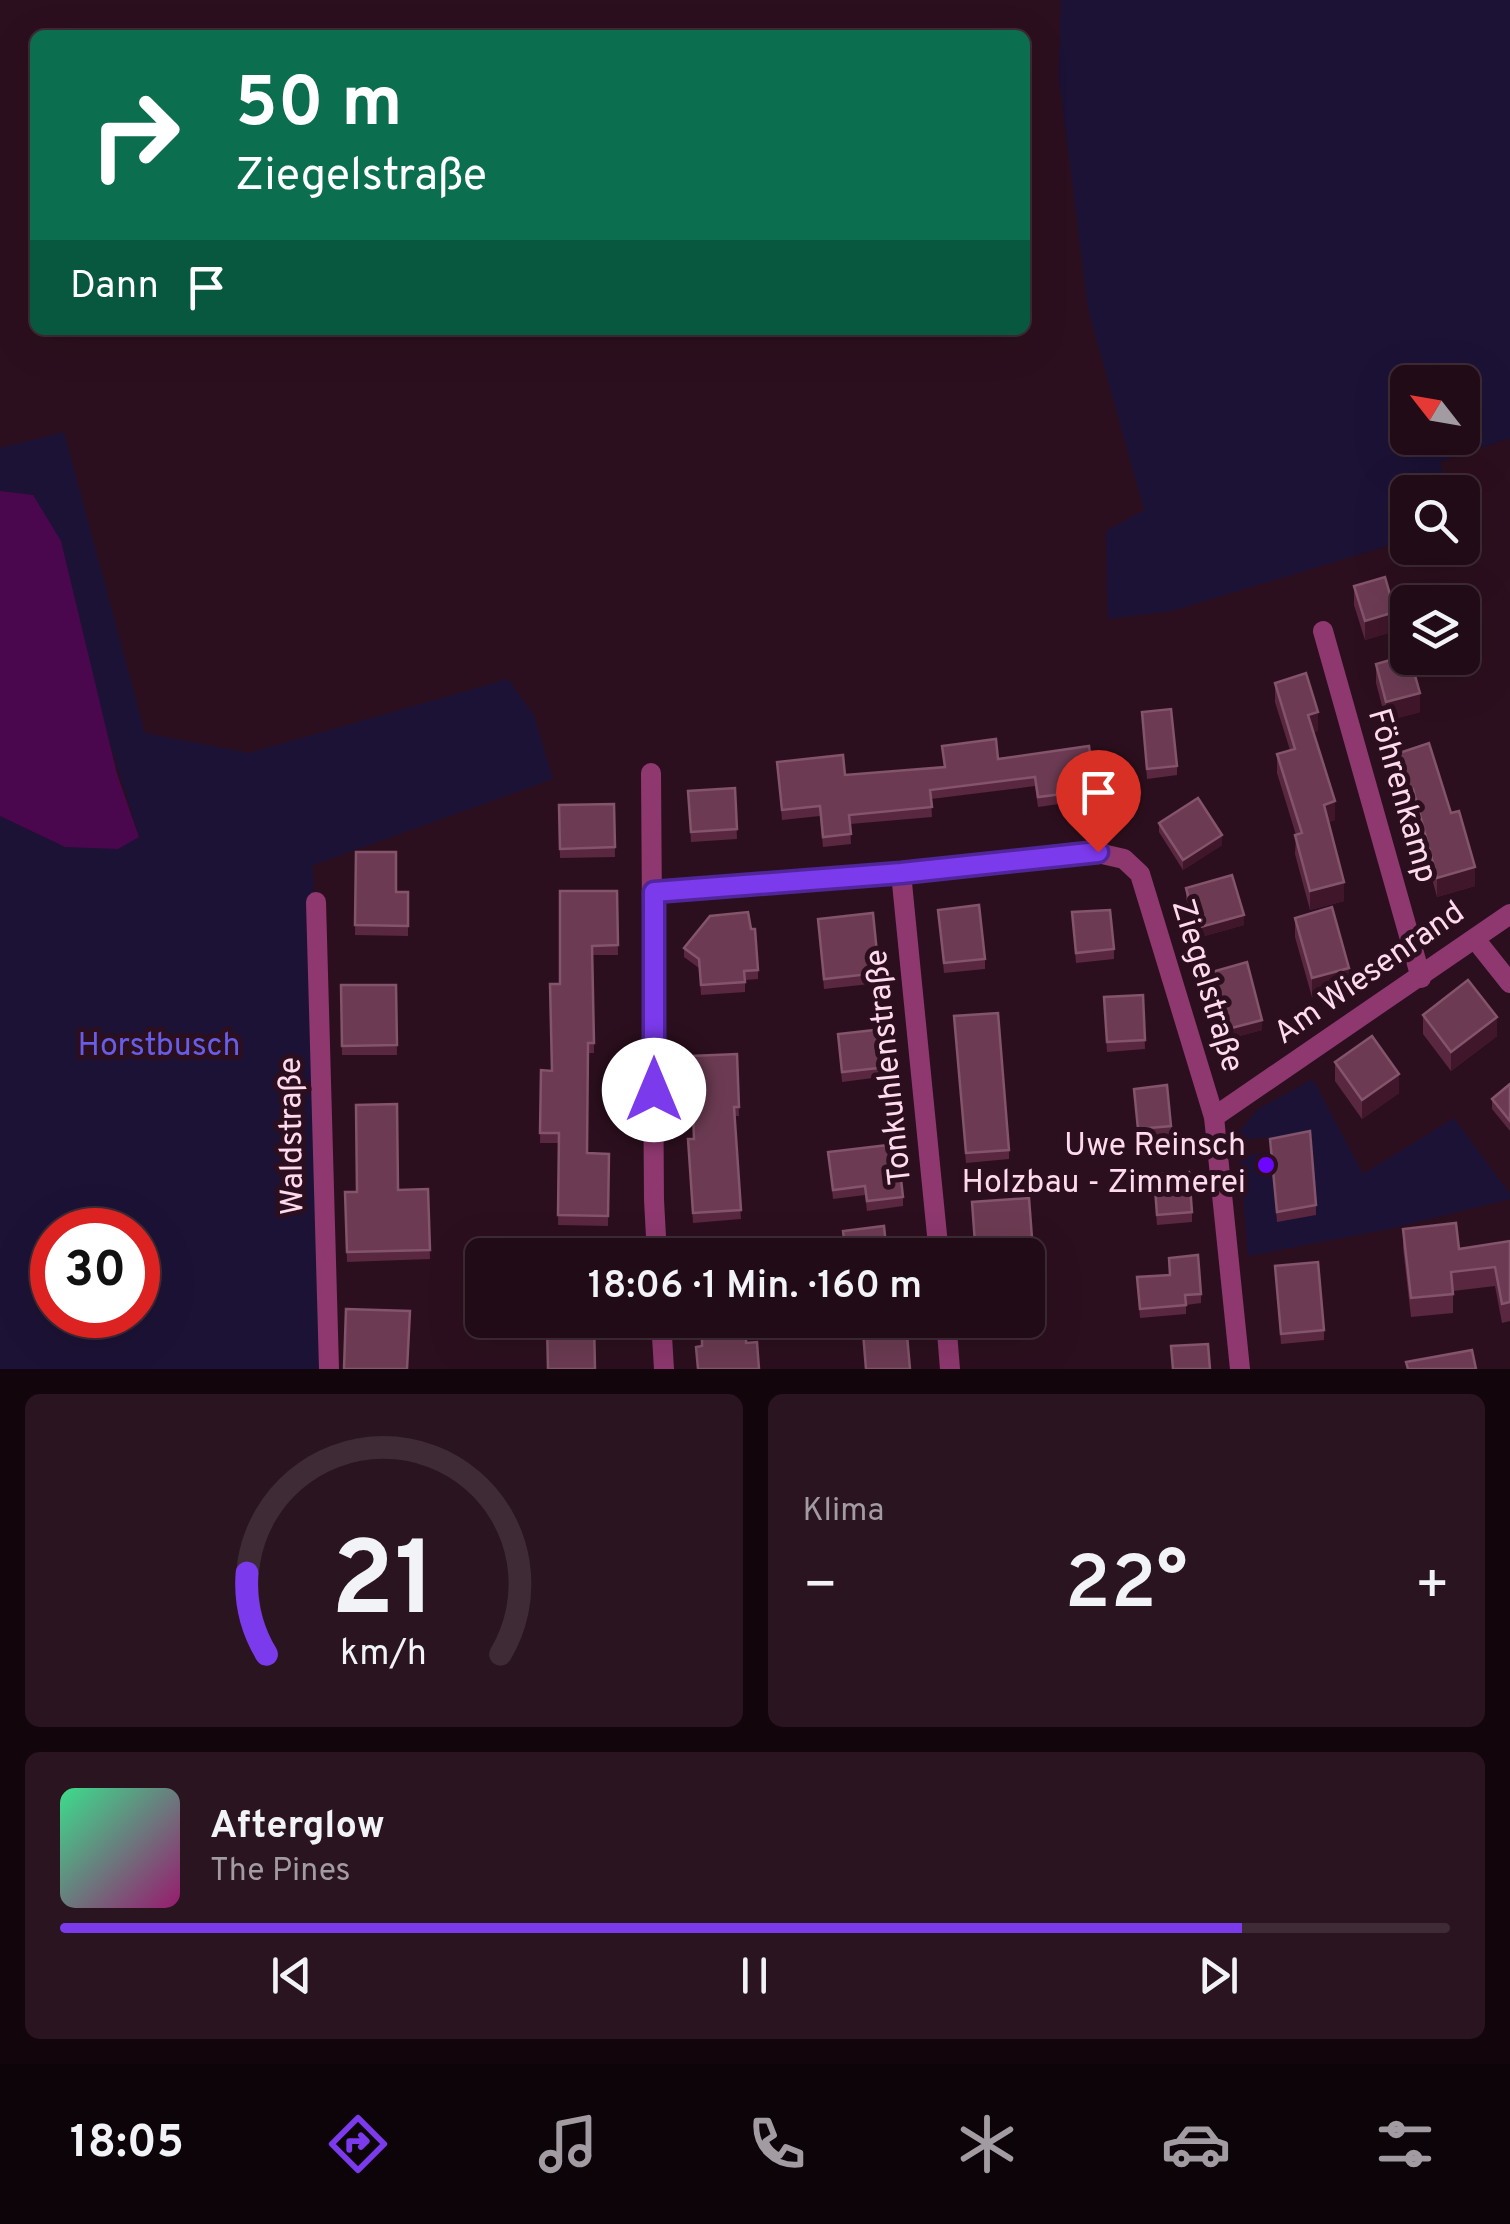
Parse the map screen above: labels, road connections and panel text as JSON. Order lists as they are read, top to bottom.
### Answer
{
  "streets": {
    "street": [
      "Föhrenkamp",
      "Am Wiesenrand",
      "Ziegelstraße",
      "Tonkuhlenstraße",
      "Waldstraße"
    ]
  },
  "crossings": [
    ["Föhrenkamp", "Am Wiesenrand"],
    ["Am Wiesenrand", "Ziegelstraße"],
    ["Ziegelstraße", "Tonkuhlenstraße"]
  ],
  "parks": ["Horstbusch"],
  "places": ["Uwe Reinsch Holzbau - Zimmerei"],
  "north": "top left",
  "page": {
    "turn": ["50 m", "Ziegelstraße"],
    "then": "Dann",
    "limit": "30",
    "trip": "18:06 · 1 Min. · 160 m",
    "tile": "Klima",
    "heat": ["−", "22°", "+"],
    "song": ["Afterglow", "The Pines"],
    "tabs": "18:05",
    "gauge": ["21", "km/h"]
  }
}
